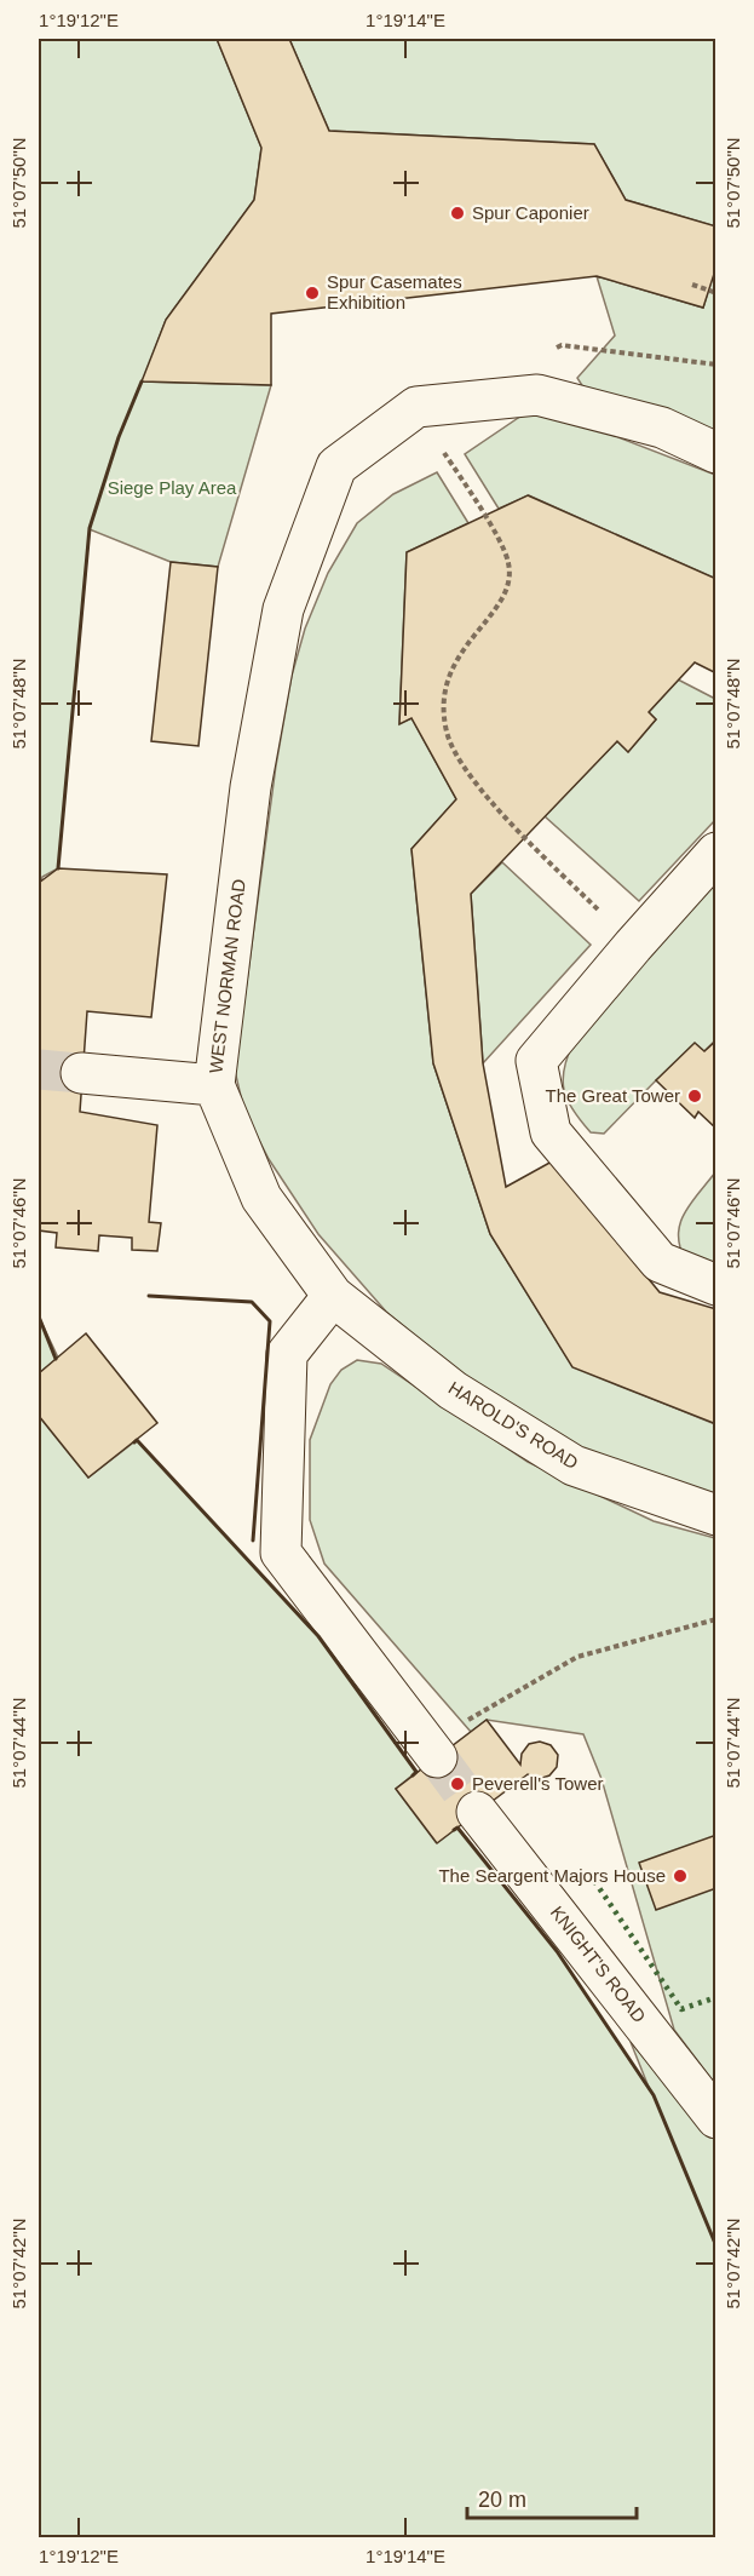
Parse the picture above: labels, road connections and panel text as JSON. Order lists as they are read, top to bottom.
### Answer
{
  "streets": {
    "lane": ["WEST NORMAN ROAD", "HAROLD'S ROAD", "KNIGHT'S ROAD"]
  },
  "crossings": [
    ["WEST NORMAN ROAD", "HAROLD'S ROAD"]
  ],
  "parks": ["Siege Play Area"],
  "places": [
    "Spur Caponier",
    "Spur Casemates Exhibition",
    "The Great Tower",
    "Peverell's Tower",
    "The Seargent Majors House"
  ],
  "scale_bar": "20 m",
  "coordinates": [
    "1°19'12\"E",
    "1°19'14\"E",
    "51°07'50\"N",
    "51°07'48\"N",
    "51°07'46\"N",
    "51°07'44\"N",
    "51°07'42\"N"
  ]
}
